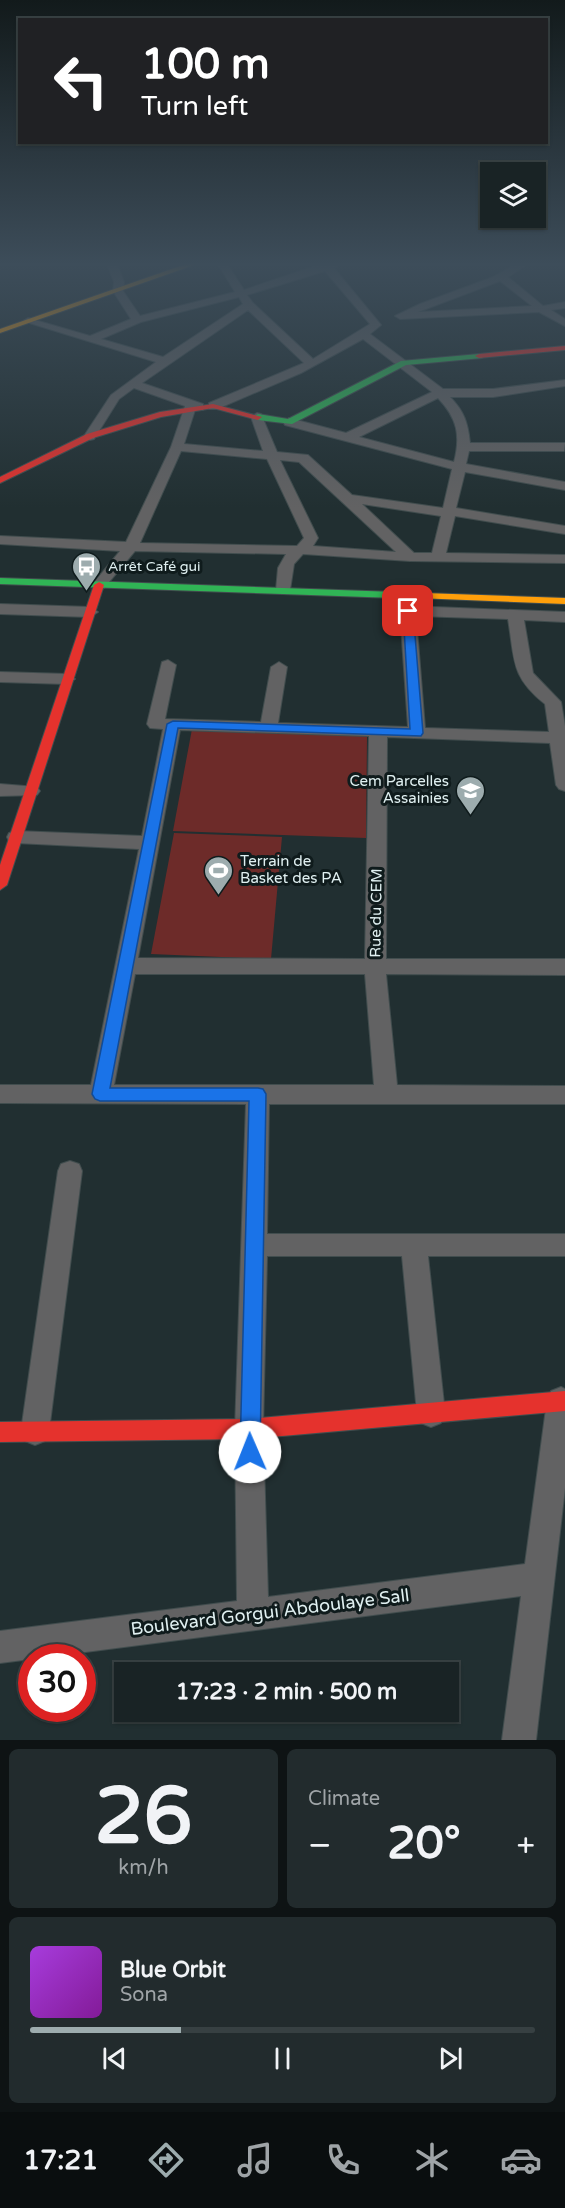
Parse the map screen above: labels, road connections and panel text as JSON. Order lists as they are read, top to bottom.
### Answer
{
  "streets": {
    "street": ["Rue du CEM", "Boulevard Gorgui Abdoulaye Sall"]
  },
  "places": {
    "bus stop": ["Arrêt Café gui"],
    "school or university": ["Cem Parcelles Assainies"],
    "sports": ["Terrain de Basket des PA"]
  },
  "page": {
    "turn": ["100 m", "Turn left"],
    "limit": "30",
    "trip": "17:23 · 2 min · 500 m",
    "tile": [
      ["26", "km/h"],
      "Climate"
    ],
    "heat": ["−", "20°", "+"],
    "song": ["Blue Orbit", "Sona"],
    "tabs": "17:21"
  }
}
